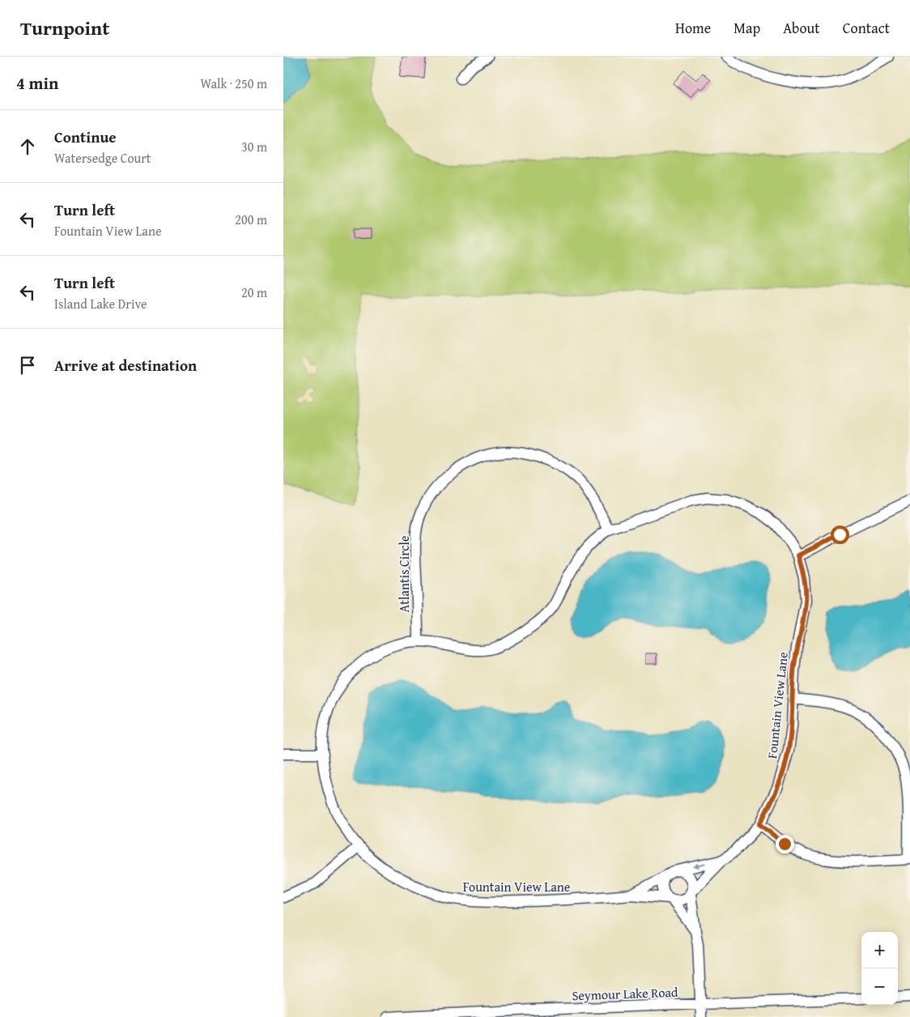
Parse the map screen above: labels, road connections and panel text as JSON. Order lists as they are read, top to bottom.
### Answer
{
  "streets": {
    "street": ["Atlantis Circle", "Fountain View Lane", "Seymour Lake Road"]
  },
  "crossings": [
    ["Atlantis Circle", "Fountain View Lane"]
  ],
  "page": {
    "header": "Turnpoint",
    "nav": [
      "Home",
      "Map",
      "About",
      "Contact"
    ],
    "heading": ["4 min", "Walk · 250 m"],
    "list": [
      ["Continue", "Watersedge Court", "30 m"],
      ["Turn left", "Fountain View Lane", "200 m"],
      ["Turn left", "Island Lake Drive", "20 m"],
      "Arrive at destination"
    ],
    "map_buttons": ["+", "−"]
  }
}
